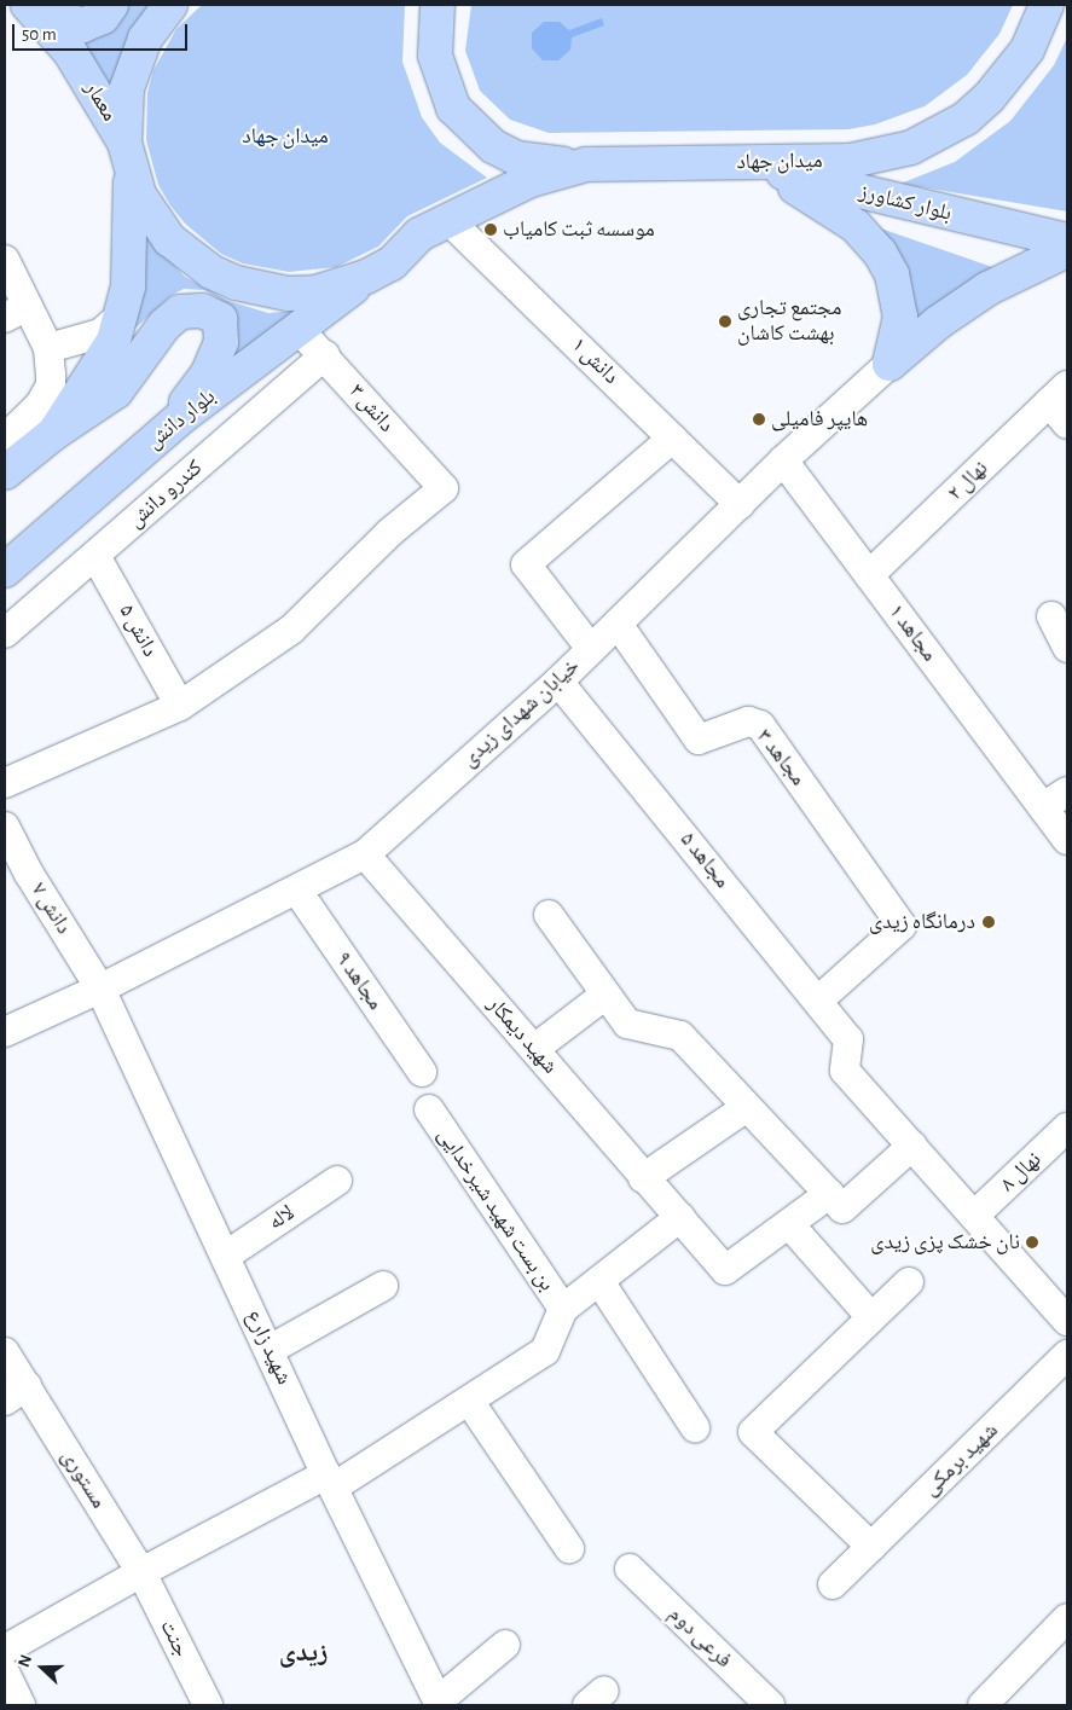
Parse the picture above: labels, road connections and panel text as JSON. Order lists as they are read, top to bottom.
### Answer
{
  "streets": {
    "main road": [
      "معمار",
      "میدان جهاد",
      "بلوار کشاورز",
      "بلوار دانش"
    ],
    "street": [
      "دانش ۱",
      "دانش ۳",
      "نهال ۲",
      "کندرو دانش",
      "دانش ۵",
      "مجاهد ۱",
      "خیابان شهدای زیدی",
      "مجاهد ۳",
      "مجاهد ۵",
      "دانش ۷",
      "مجاهد ۹",
      "شهید دیمکار",
      "نهال ۸",
      "بن بست شهید شیرخدایی",
      "لاله",
      "شهید زارع",
      "شهید برمکی",
      "مستوری",
      "فرعی دوم",
      "جنت"
    ]
  },
  "crossings": [
    ["معمار", "میدان جهاد"],
    ["میدان جهاد", "بلوار کشاورز"],
    ["میدان جهاد", "دانش ۱"],
    ["میدان جهاد", "بلوار دانش"],
    ["دانش ۱", "خیابان شهدای زیدی"],
    ["دانش ۳", "بلوار دانش"],
    ["دانش ۳", "کندرو دانش"],
    ["دانش ۳", "دانش ۵"],
    ["نهال ۲", "مجاهد ۱"],
    ["کندرو دانش", "دانش ۵"],
    ["مجاهد ۱", "خیابان شهدای زیدی"],
    ["خیابان شهدای زیدی", "مجاهد ۳"],
    ["خیابان شهدای زیدی", "مجاهد ۵"],
    ["خیابان شهدای زیدی", "دانش ۷"],
    ["خیابان شهدای زیدی", "مجاهد ۹"],
    ["خیابان شهدای زیدی", "شهید دیمکار"],
    ["خیابان شهدای زیدی", "شهید زارع"],
    ["مجاهد ۳", "مجاهد ۵"],
    ["دانش ۷", "شهید زارع"],
    ["لاله", "شهید زارع"],
    ["مستوری", "جنت"]
  ],
  "districts": ["زیدی"],
  "parks": ["میدان جهاد"],
  "places": [
    "موسسه ثبت کامیاب",
    "مجتمع تجاری بهشت کاشان",
    "هایپر فامیلی",
    "درمانگاه زیدی",
    "نان خشک پزی زیدی"
  ],
  "scale_bar": "50 m",
  "north": "left"
}
